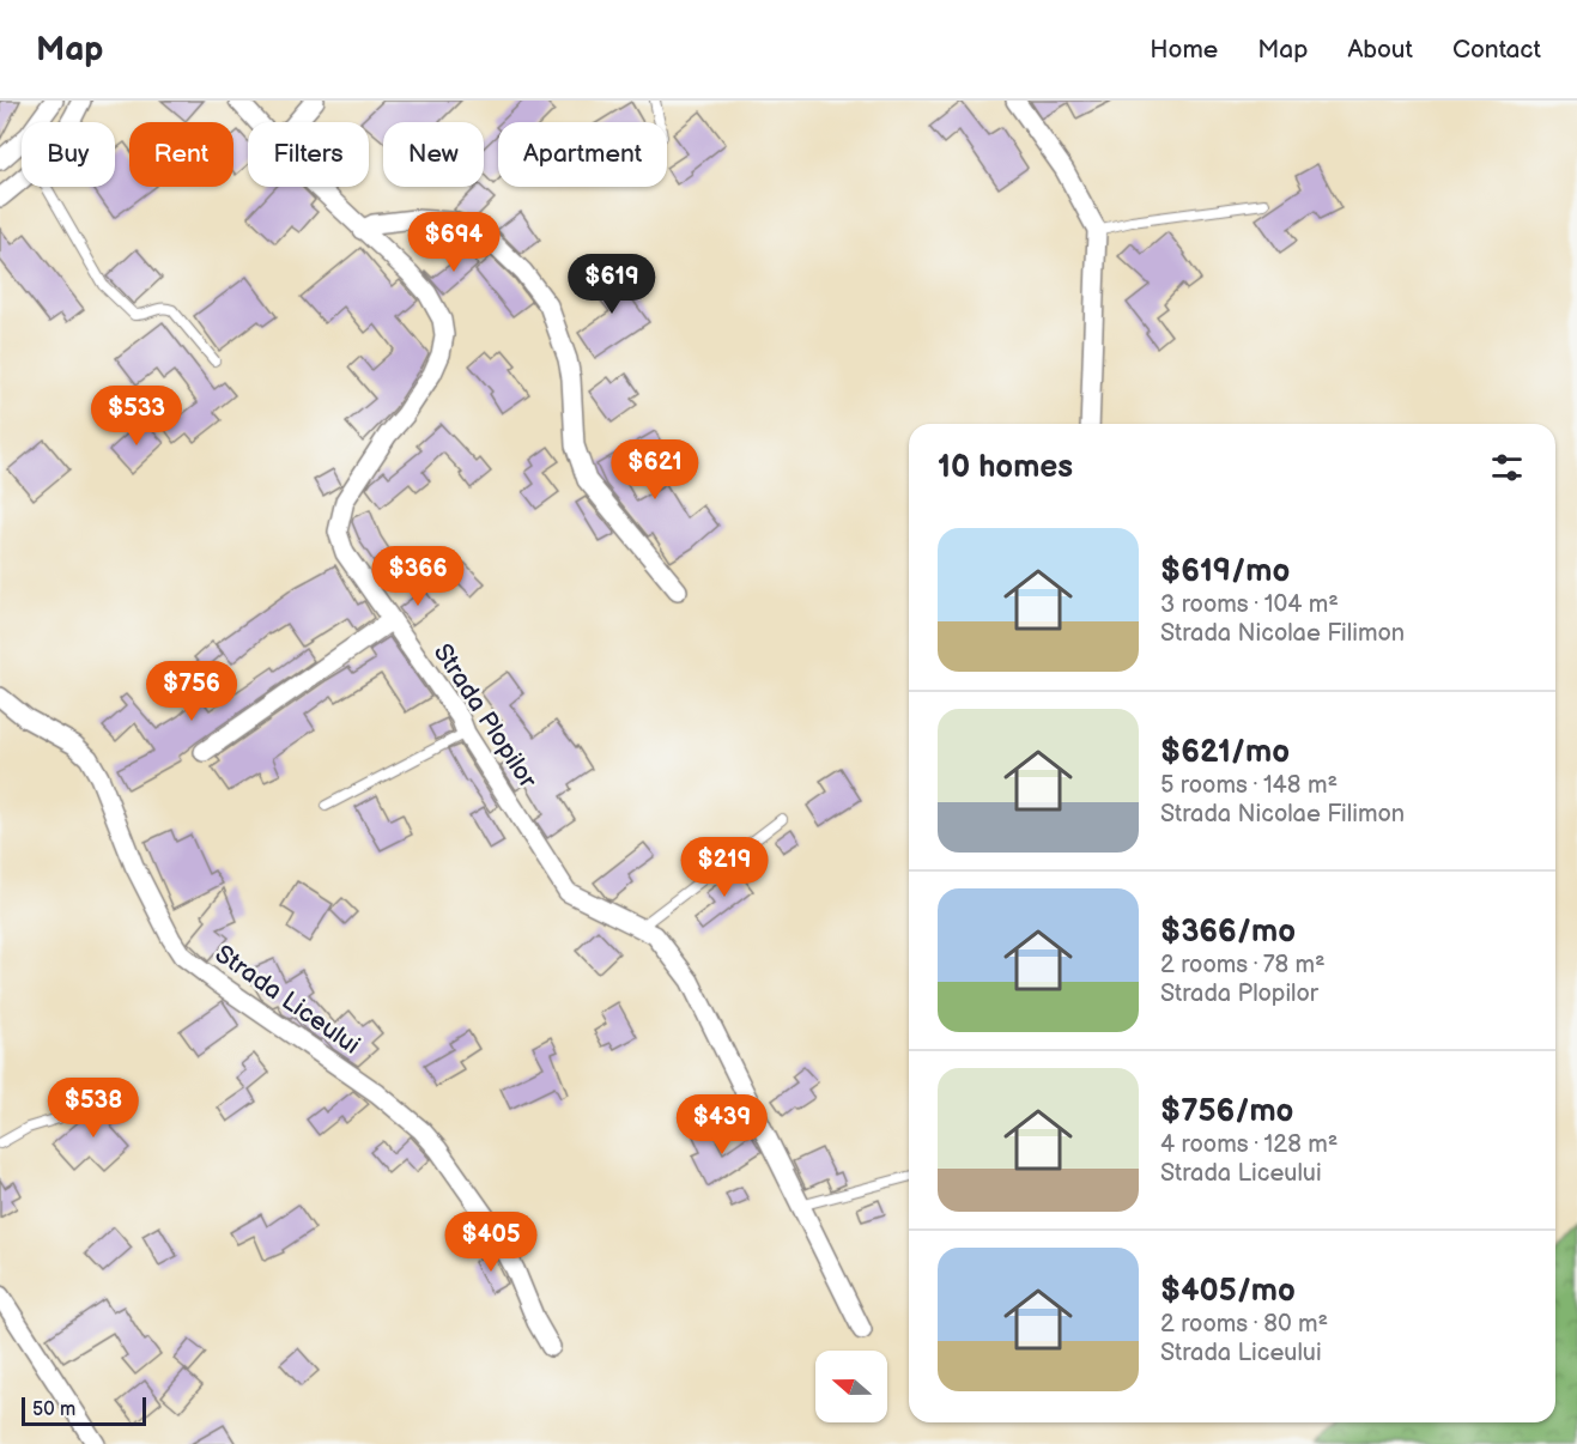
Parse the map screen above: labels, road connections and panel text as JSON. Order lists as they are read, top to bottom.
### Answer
{
  "streets": {
    "street": ["Strada Plopilor", "Strada Liceului"]
  },
  "scale_bar": "50 m",
  "north": "left",
  "page": {
    "header": "Map",
    "nav": [
      "Home",
      "Map",
      "About",
      "Contact"
    ],
    "chip": [
      "Buy",
      "Rent",
      "Filters",
      "New",
      "Apartment"
    ],
    "price": [
      "$694",
      "$619",
      "$533",
      "$621",
      "$366",
      "$756",
      "$219",
      "$538",
      "$439",
      "$405"
    ],
    "heading": "10 homes",
    "list": [
      {
        "name": "$619/mo",
        "note": "3 rooms · 104 m² · Strada Nicolae Filimon"
      },
      {
        "name": "$621/mo",
        "note": "5 rooms · 148 m² · Strada Nicolae Filimon"
      },
      {
        "name": "$366/mo",
        "note": "2 rooms · 78 m² · Strada Plopilor"
      },
      {
        "name": "$756/mo",
        "note": "4 rooms · 128 m² · Strada Liceului"
      },
      {
        "name": "$405/mo",
        "note": "2 rooms · 80 m² · Strada Liceului"
      }
    ],
    "scale": "50 m"
  }
}
